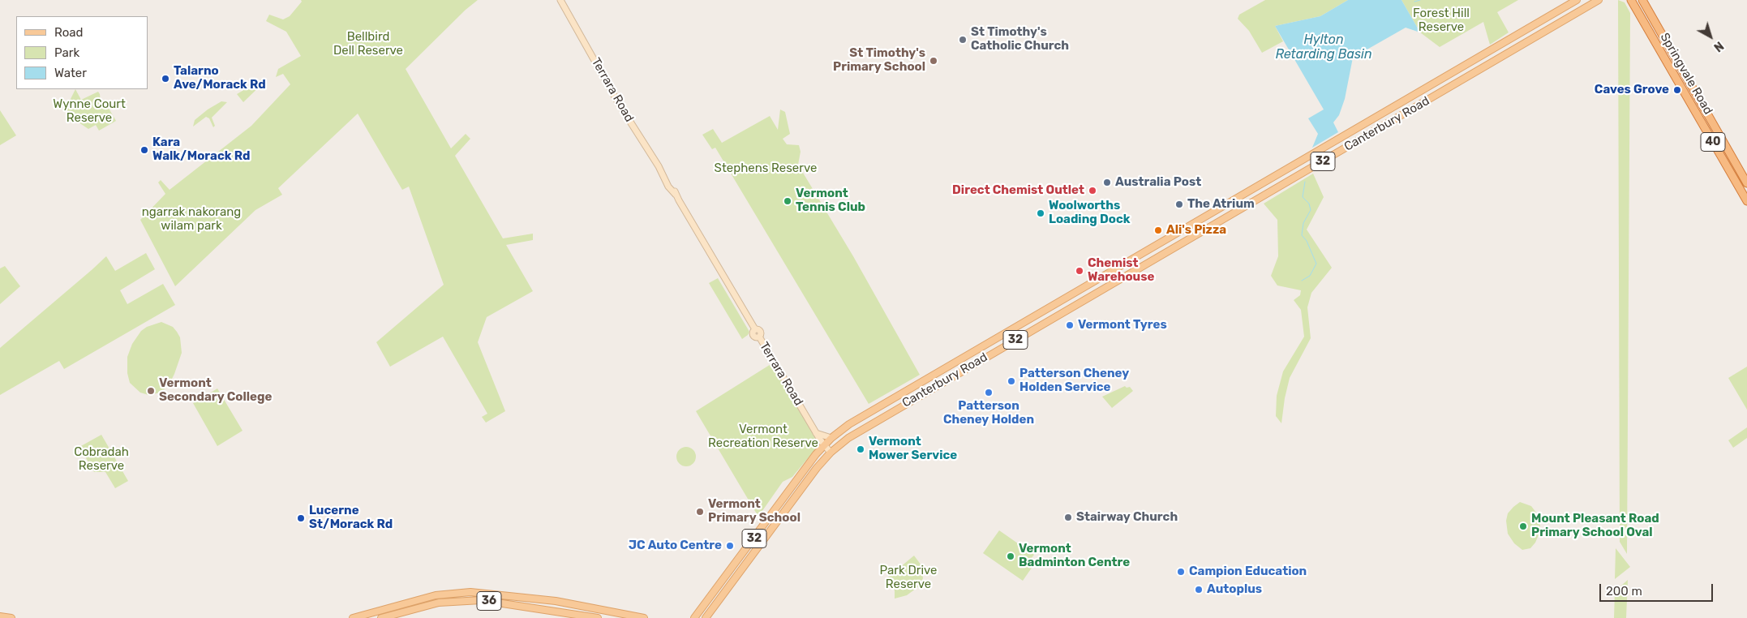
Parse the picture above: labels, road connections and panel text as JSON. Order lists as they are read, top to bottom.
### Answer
{
  "streets": {
    "highway": ["Springvale Road", "40"],
    "main road": [
      "Terrara Road",
      "Canterbury Road",
      "32",
      "36"
    ]
  },
  "crossings": [
    ["Terrara Road", "Canterbury Road"]
  ],
  "water": ["Hylton Retarding Basin"],
  "parks": [
    "Forest Hill Reserve",
    "Bellbird Dell Reserve",
    "Wynne Court Reserve",
    "Stephens Reserve",
    "ngarrak nakorang wilam park",
    "Vermont Recreation Reserve",
    "Cobradah Reserve",
    "Park Drive Reserve"
  ],
  "places": [
    "St Timothy's Catholic Church",
    "St Timothy's Primary School",
    "Talarno Ave/Morack Rd",
    "Caves Grove",
    "Kara Walk/Morack Rd",
    "Australia Post",
    "Direct Chemist Outlet",
    "Vermont Tennis Club",
    "The Atrium",
    "Woolworths Loading Dock",
    "Ali's Pizza",
    "Chemist Warehouse",
    "Vermont Tyres",
    "Patterson Cheney Holden Service",
    "Vermont Secondary College",
    "Patterson Cheney Holden",
    "Vermont Mower Service",
    "Vermont Primary School",
    "Stairway Church",
    "Lucerne St/Morack Rd",
    "Mount Pleasant Road Primary School Oval",
    "JC Auto Centre",
    "Vermont Badminton Centre",
    "Campion Education",
    "Autoplus"
  ],
  "legend": ["Road", "Park", "Water"],
  "scale_bar": "200 m",
  "north": "bottom right"
}
